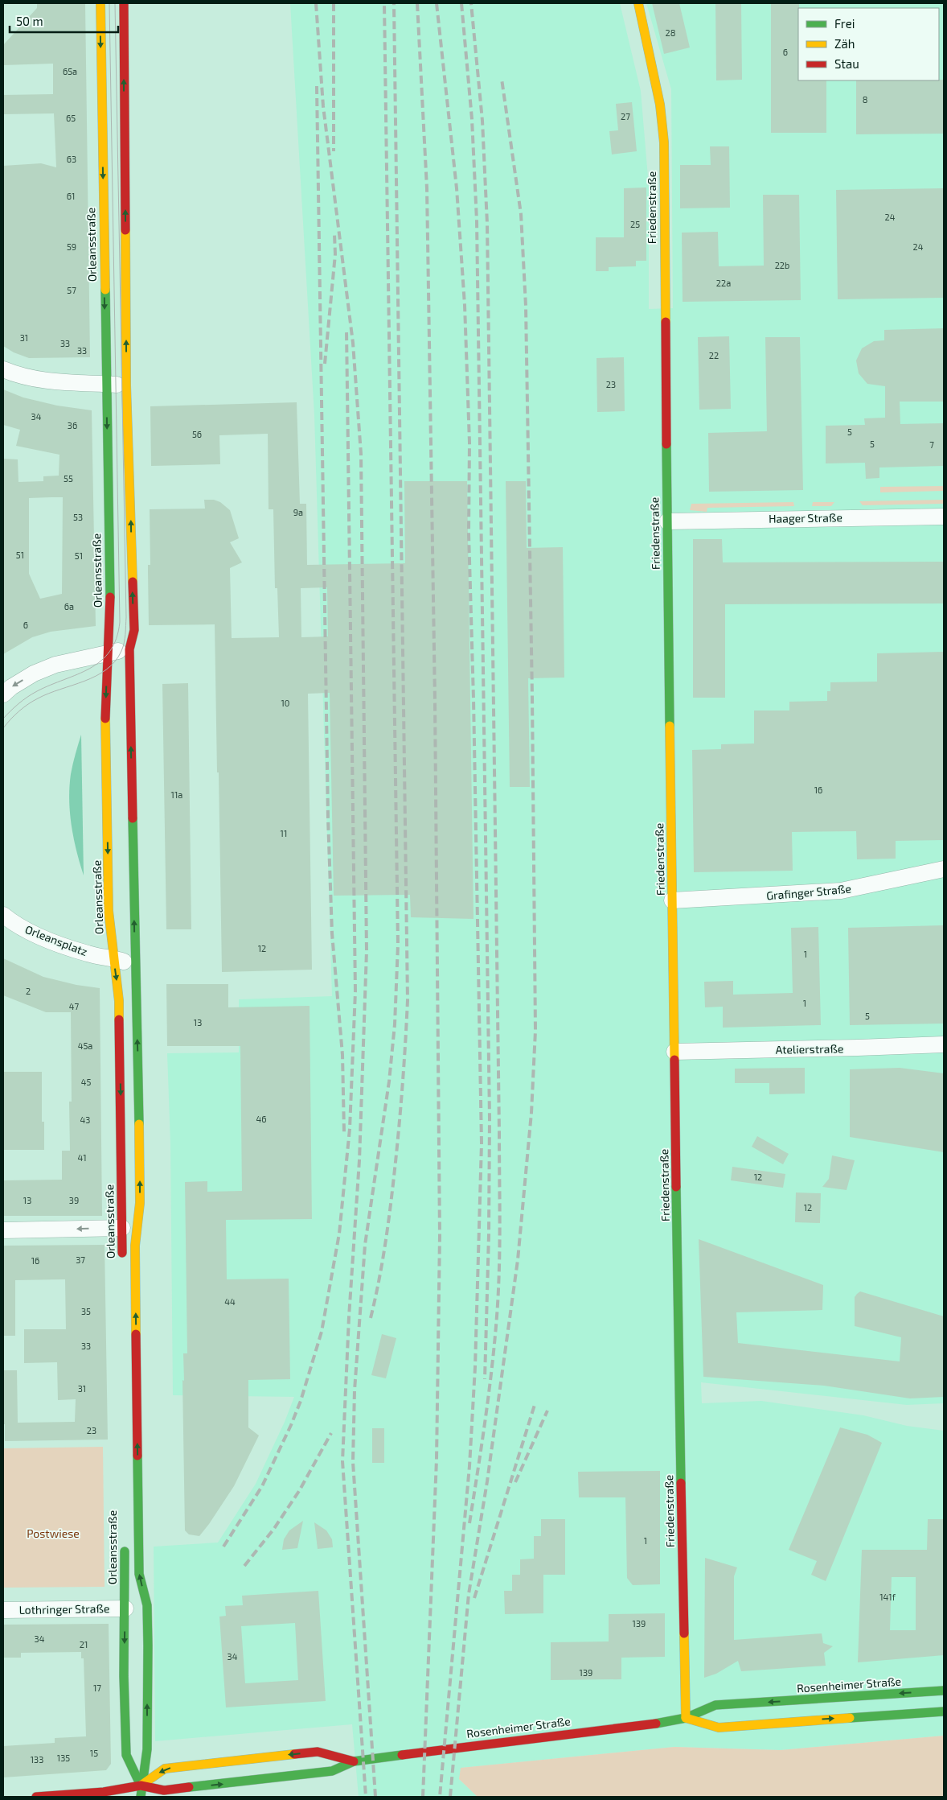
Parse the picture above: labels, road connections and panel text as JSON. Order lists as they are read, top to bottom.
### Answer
{
  "streets": {
    "main road": ["Friedenstraße", "Orleansstraße", "Rosenheimer Straße"],
    "street": [
      "Haager Straße",
      "Grafinger Straße",
      "Orleansplatz",
      "Atelierstraße",
      "Lothringer Straße"
    ]
  },
  "crossings": [
    ["Friedenstraße", "Haager Straße"],
    ["Friedenstraße", "Grafinger Straße"],
    ["Friedenstraße", "Atelierstraße"],
    ["Friedenstraße", "Rosenheimer Straße"],
    ["Orleansstraße", "Orleansplatz"],
    ["Orleansstraße", "Lothringer Straße"],
    ["Orleansstraße", "Rosenheimer Straße"]
  ],
  "parks": ["Postwiese"],
  "house_numbers": [
    "28",
    "6",
    "65a",
    "8",
    "27",
    "65",
    "63",
    "61",
    "24",
    "25",
    "59",
    "24",
    "22b",
    "22a",
    "57",
    "31",
    "33",
    "33",
    "22",
    "23",
    "34",
    "36",
    "5",
    "56",
    "5",
    "7",
    "55",
    "9a",
    "53",
    "51",
    "51",
    "6a",
    "6",
    "10",
    "16",
    "11a",
    "11",
    "12",
    "1",
    "2",
    "1",
    "47",
    "5",
    "13",
    "45a",
    "45",
    "46",
    "43",
    "41",
    "12",
    "13",
    "39",
    "12",
    "37",
    "16",
    "44",
    "35",
    "33",
    "31",
    "23",
    "1",
    "141f",
    "139",
    "34",
    "21",
    "34",
    "139",
    "17",
    "15",
    "135",
    "133"
  ],
  "legend": ["Frei", "Zäh", "Stau"],
  "scale_bar": "50 m"
}
